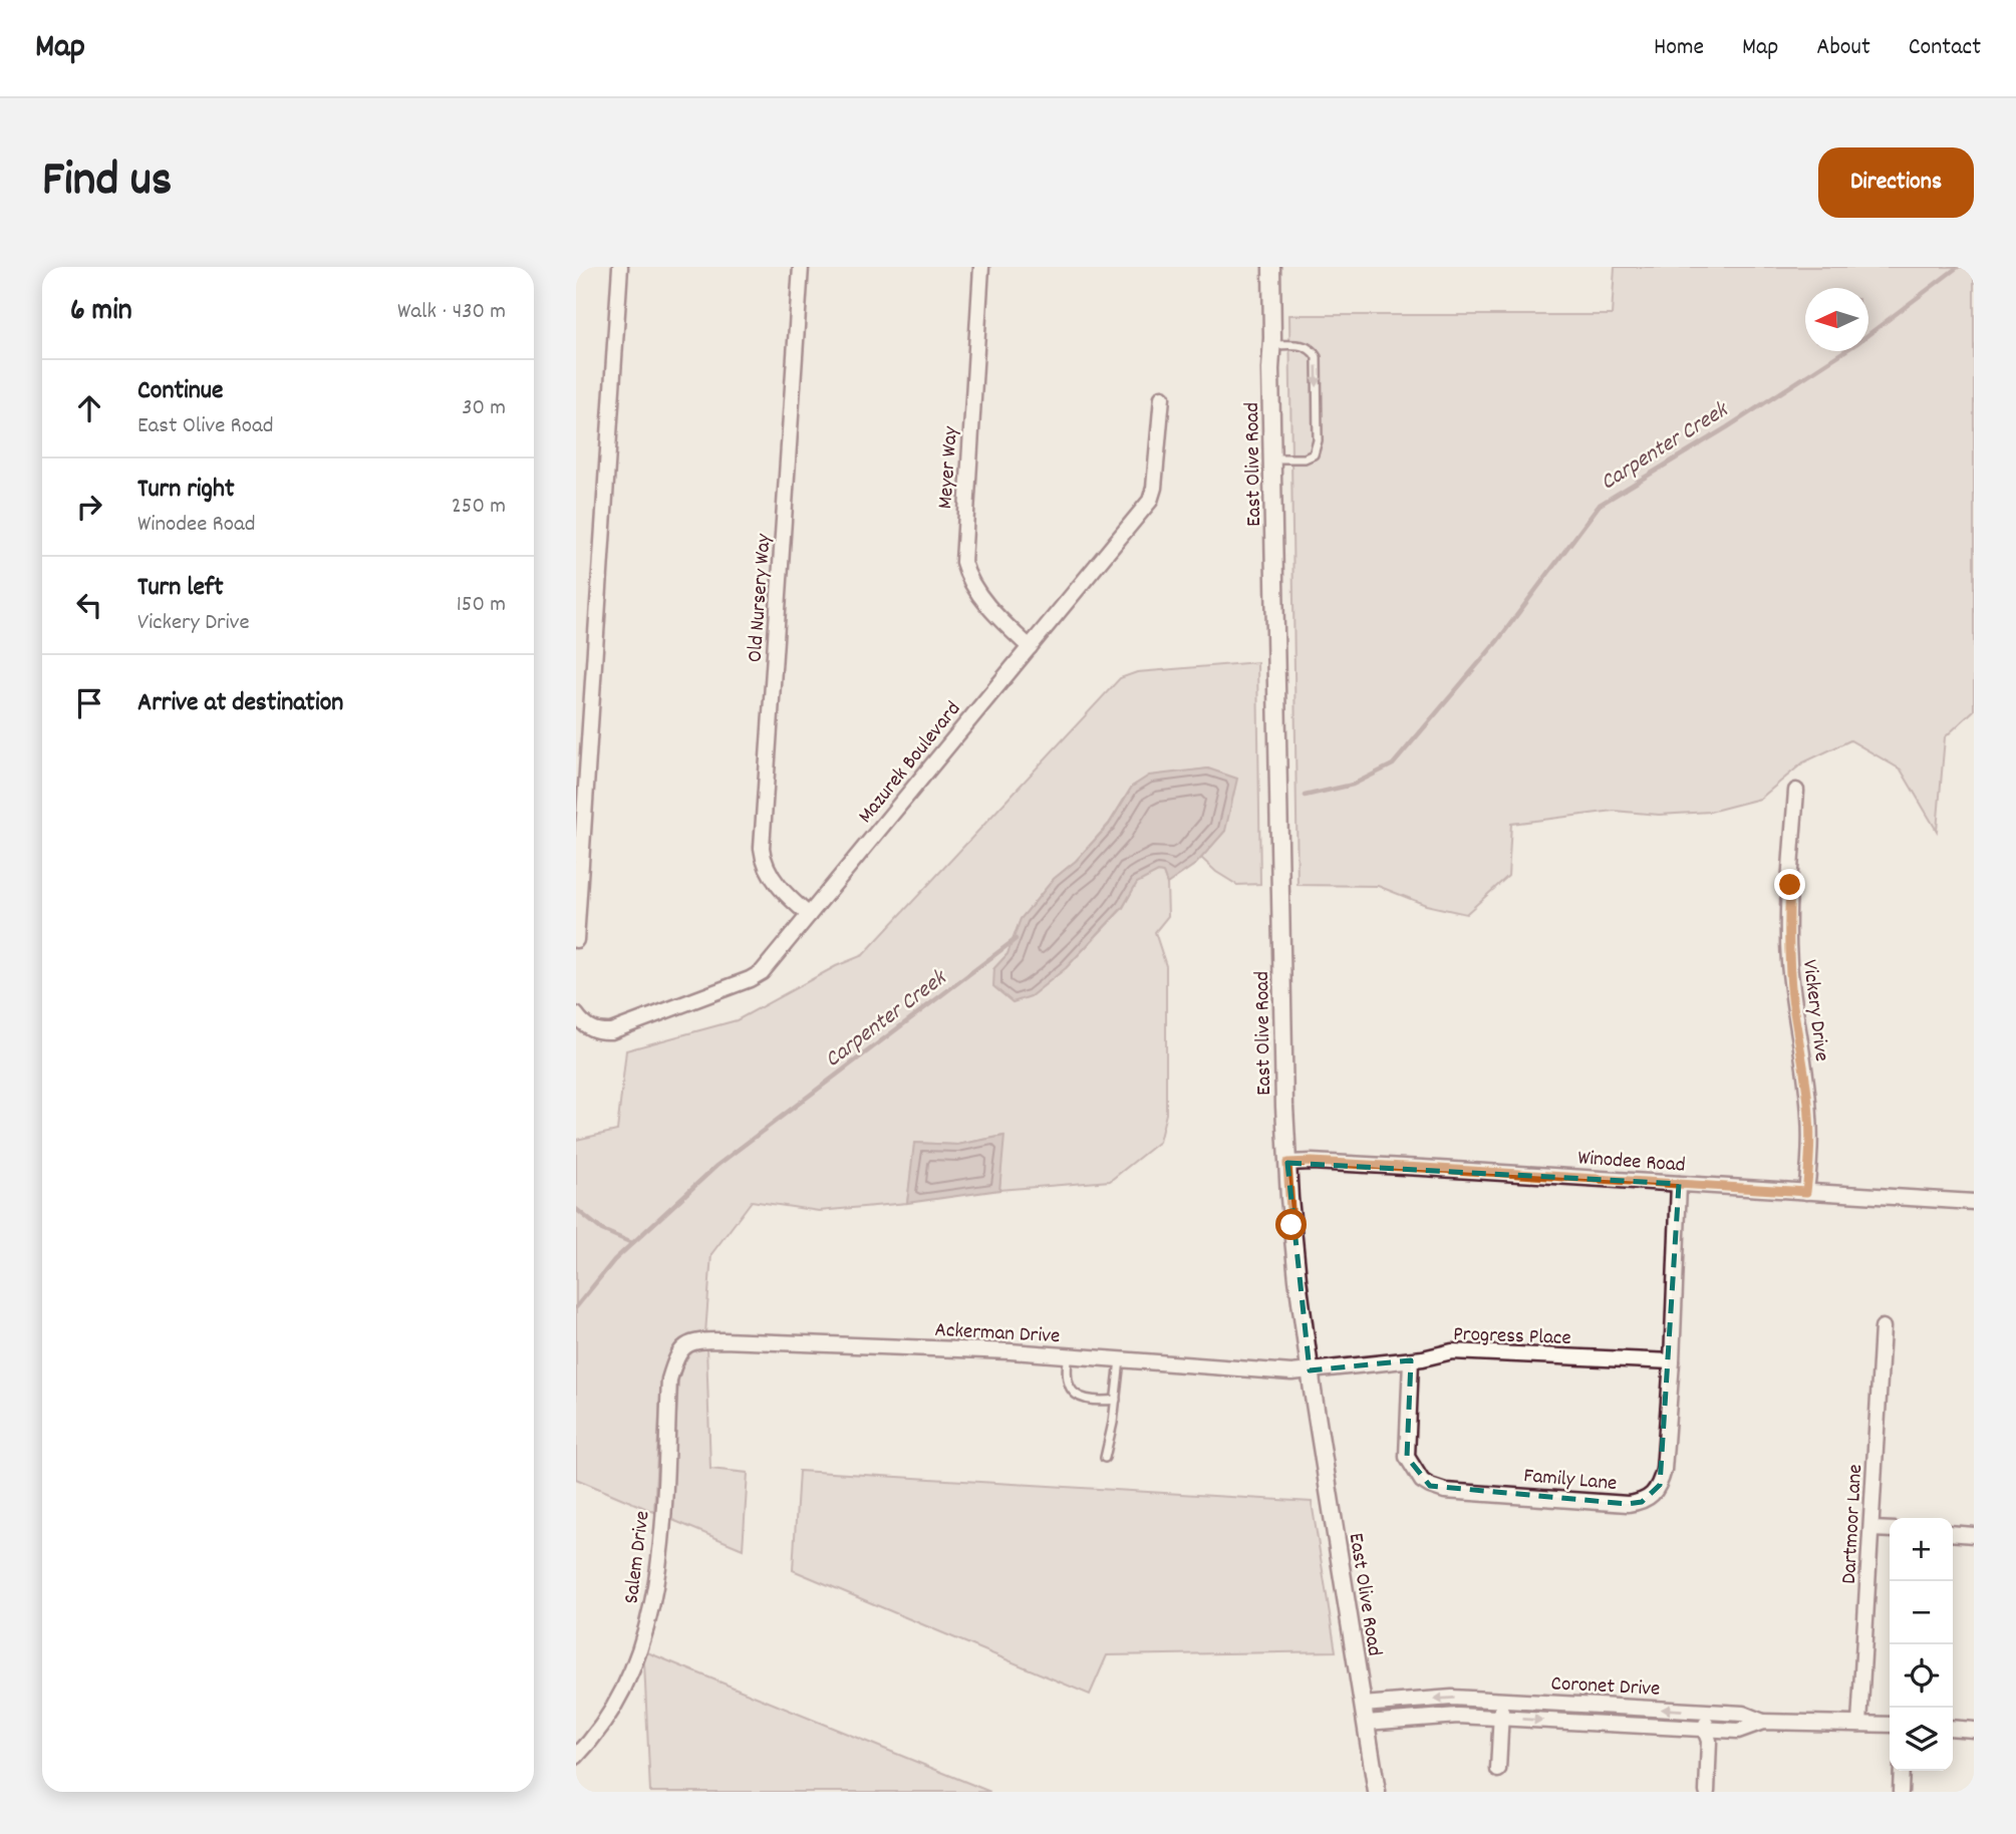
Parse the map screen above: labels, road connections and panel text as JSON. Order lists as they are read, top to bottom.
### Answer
{
  "streets": {
    "street": [
      "East Olive Road",
      "Meyer Way",
      "Old Nursery Way",
      "Mazurek Boulevard",
      "Vickery Drive",
      "Winodee Road",
      "Ackerman Drive",
      "Progress Place",
      "Family Lane",
      "Dartmoor Lane",
      "Salem Drive",
      "Coronet Drive"
    ]
  },
  "crossings": [
    ["East Olive Road", "Winodee Road"],
    ["East Olive Road", "Ackerman Drive"],
    ["East Olive Road", "Progress Place"],
    ["East Olive Road", "Coronet Drive"],
    ["Meyer Way", "Mazurek Boulevard"],
    ["Old Nursery Way", "Mazurek Boulevard"],
    ["Vickery Drive", "Winodee Road"],
    ["Winodee Road", "Family Lane"],
    ["Ackerman Drive", "Progress Place"],
    ["Ackerman Drive", "Salem Drive"],
    ["Progress Place", "Family Lane"],
    ["Dartmoor Lane", "Coronet Drive"]
  ],
  "water": ["Carpenter Creek"],
  "north": "left",
  "page": {
    "header": "Map",
    "nav": [
      "Home",
      "Map",
      "About",
      "Contact"
    ],
    "title": "Find us",
    "buttons": "Directions",
    "heading": ["6 min", "Walk · 430 m"],
    "list": [
      ["Continue", "East Olive Road", "30 m"],
      ["Turn right", "Winodee Road", "250 m"],
      ["Turn left", "Vickery Drive", "150 m"],
      "Arrive at destination"
    ],
    "map_buttons": ["+", "−"]
  }
}
